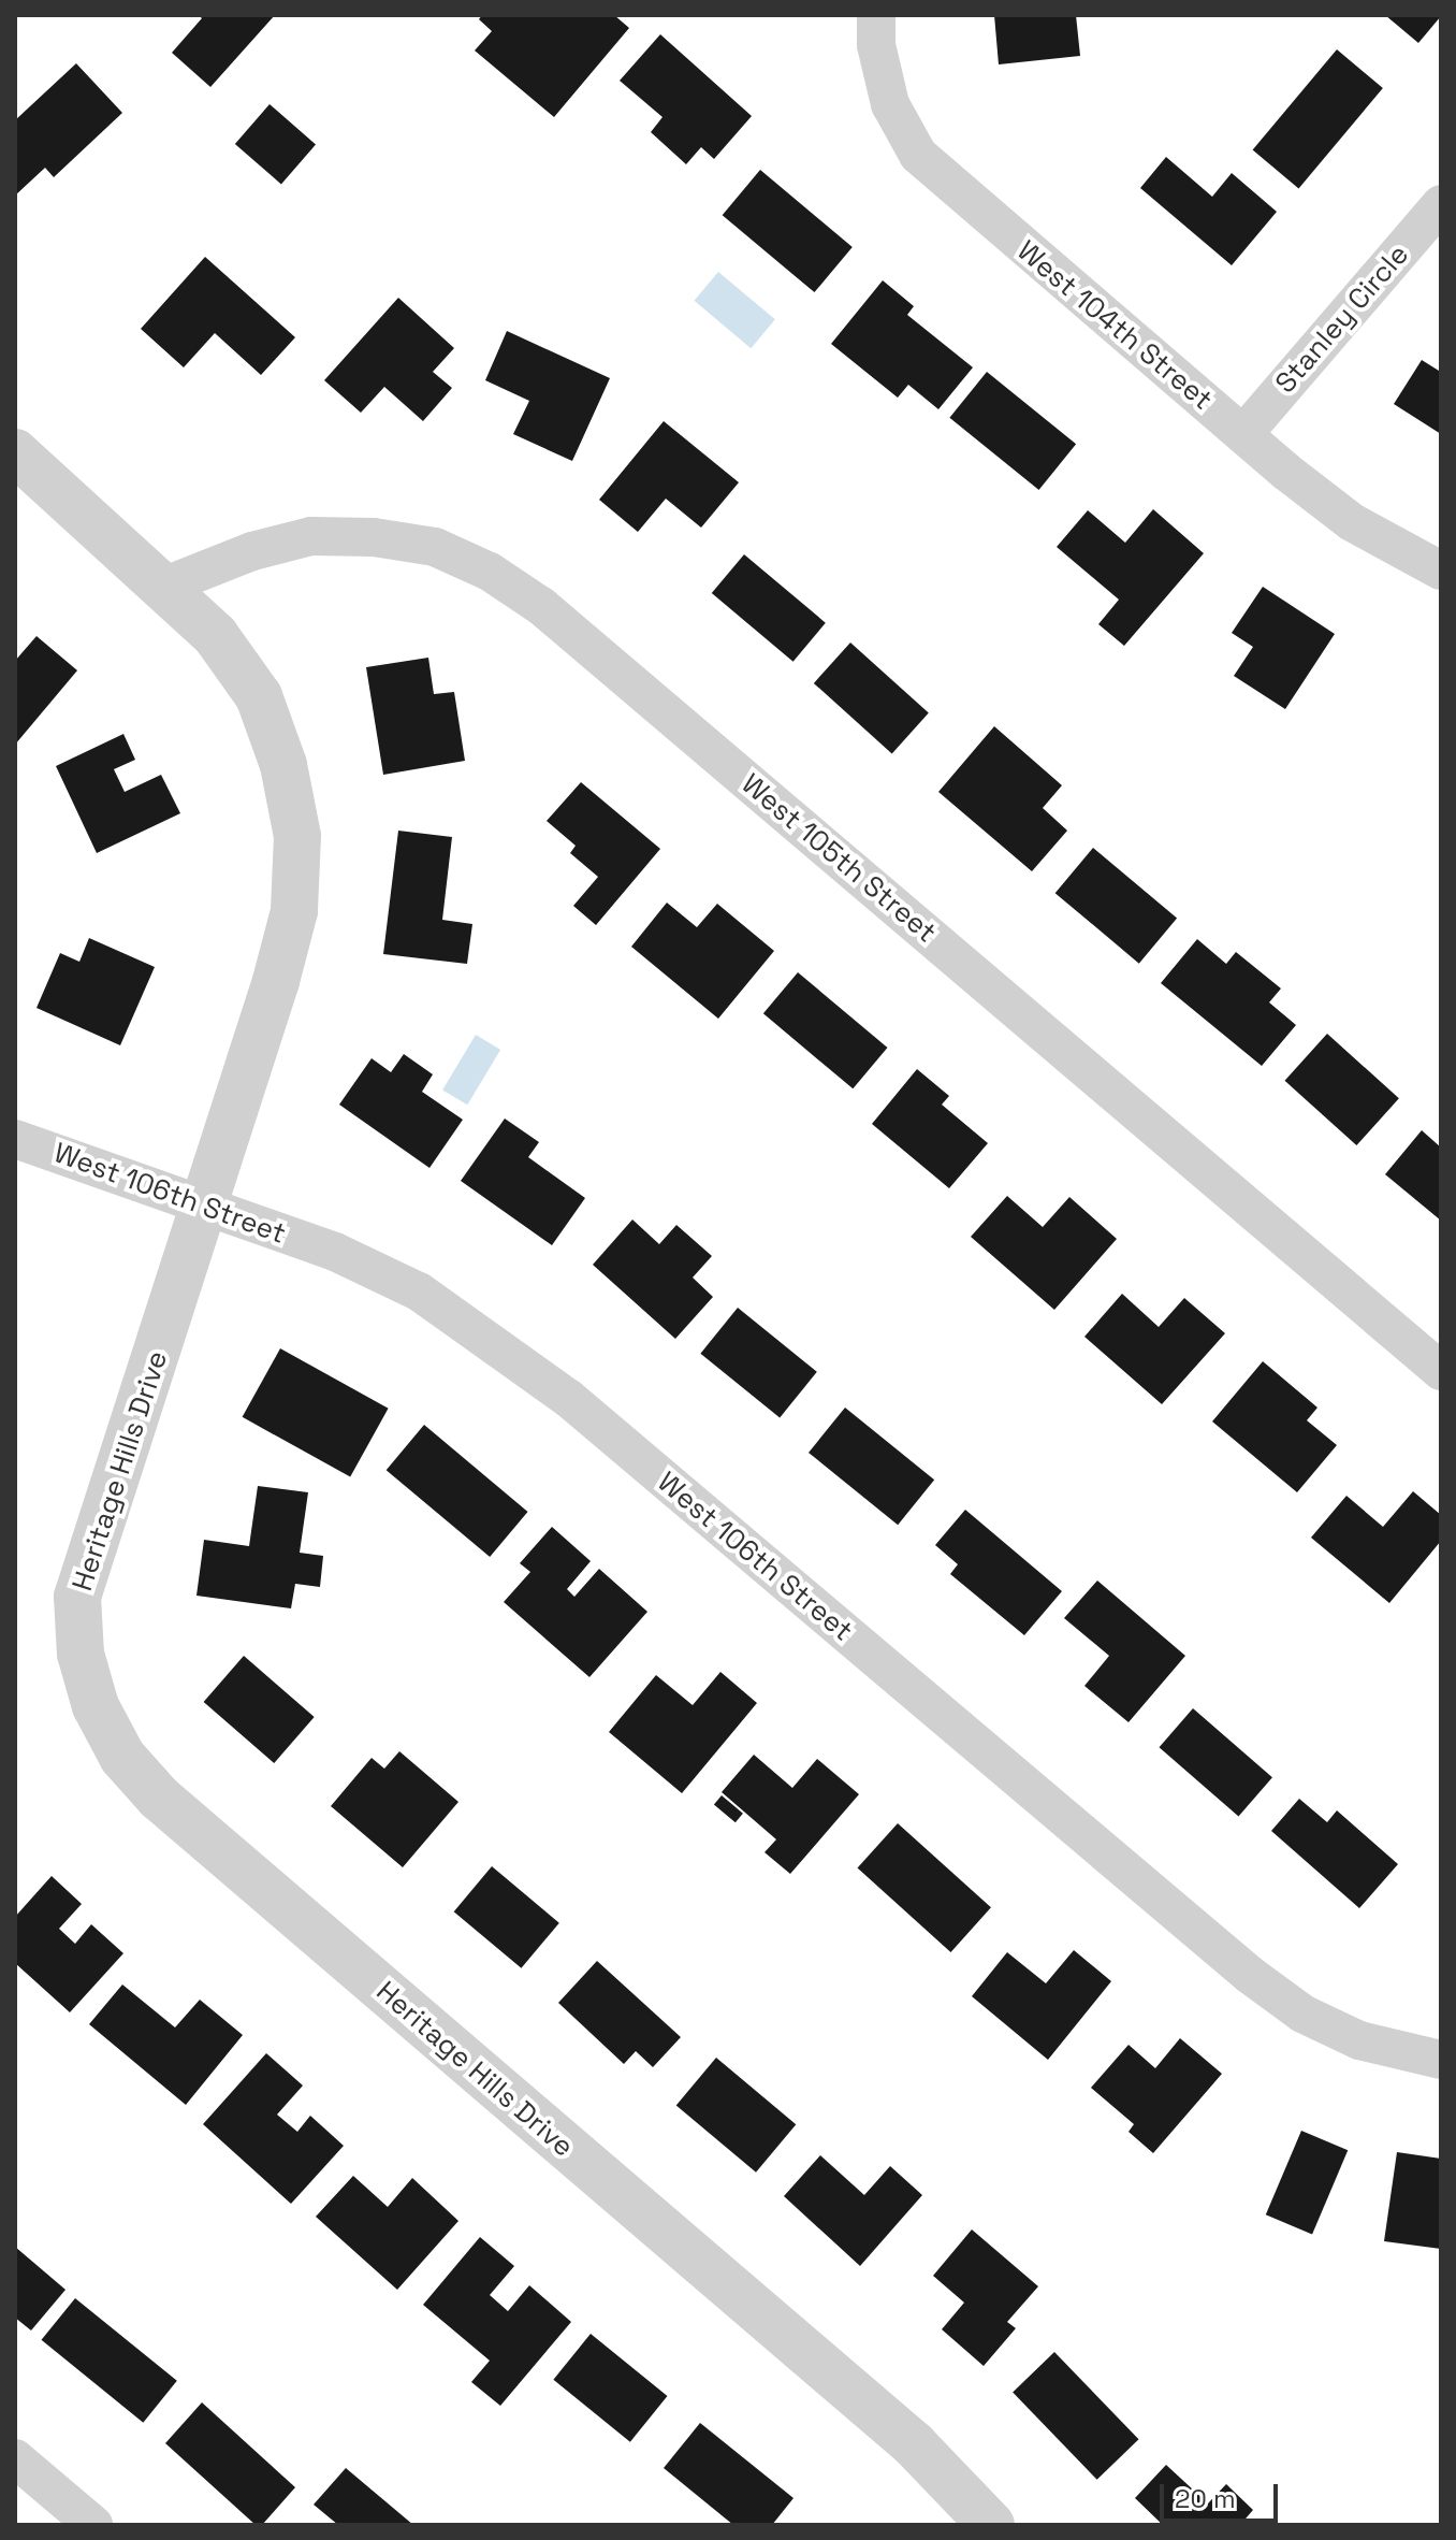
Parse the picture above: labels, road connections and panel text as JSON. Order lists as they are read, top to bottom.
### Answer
{
  "streets": {
    "street": [
      "Stanley Circle",
      "West 104th Street",
      "West 105th Street",
      "West 106th Street",
      "Heritage Hills Drive"
    ]
  },
  "crossings": [
    ["Stanley Circle", "West 104th Street"],
    ["West 105th Street", "Heritage Hills Drive"],
    ["West 106th Street", "Heritage Hills Drive"]
  ],
  "scale_bar": "20 m"
}
